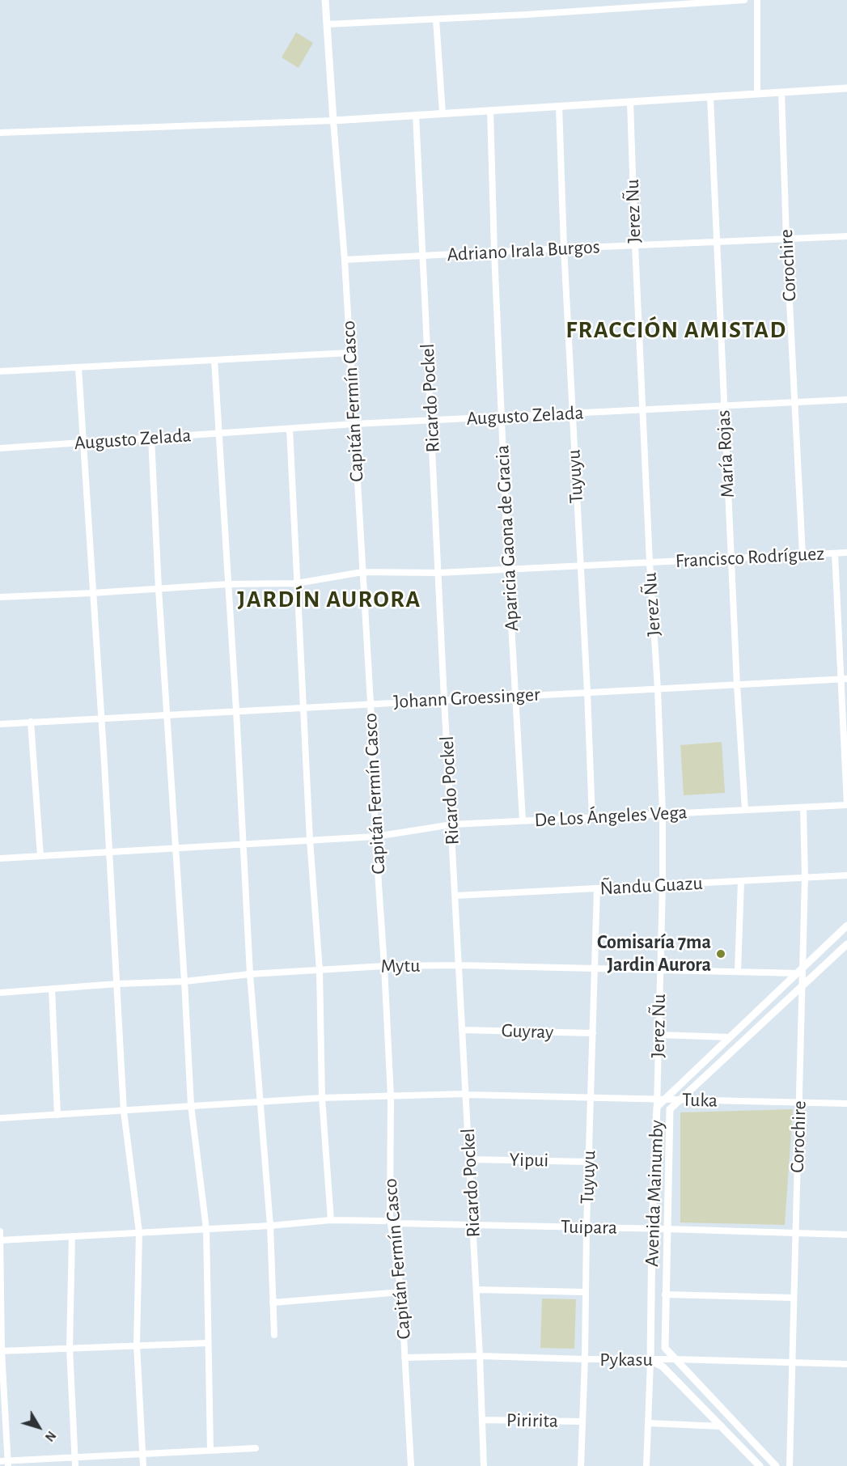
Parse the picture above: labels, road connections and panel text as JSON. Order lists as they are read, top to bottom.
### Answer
{
  "streets": {
    "street": [
      "Jerez Ñu",
      "Adriano Irala Burgos",
      "Corochire",
      "Ricardo Pockel",
      "Capitán Fermín Casco",
      "Augusto Zelada",
      "María Rojas",
      "Tuyuyu",
      "Aparicia Gaona de Gracia",
      "Francisco Rodríguez",
      "Johann Groessinger",
      "De Los Ángeles Vega",
      "Ñandu Guazu",
      "Mytu",
      "Guyray",
      "Tuka",
      "Yipui",
      "Avenida Mainumby",
      "Tuipara",
      "Pykasu",
      "Piririta"
    ]
  },
  "crossings": [
    ["Jerez Ñu", "Adriano Irala Burgos"],
    ["Jerez Ñu", "Augusto Zelada"],
    ["Jerez Ñu", "Francisco Rodríguez"],
    ["Jerez Ñu", "Johann Groessinger"],
    ["Jerez Ñu", "De Los Ángeles Vega"],
    ["Jerez Ñu", "Ñandu Guazu"],
    ["Jerez Ñu", "Mytu"],
    ["Jerez Ñu", "Tuka"],
    ["Jerez Ñu", "Avenida Mainumby"],
    ["Adriano Irala Burgos", "Corochire"],
    ["Adriano Irala Burgos", "Ricardo Pockel"],
    ["Adriano Irala Burgos", "Capitán Fermín Casco"],
    ["Adriano Irala Burgos", "María Rojas"],
    ["Adriano Irala Burgos", "Tuyuyu"],
    ["Adriano Irala Burgos", "Aparicia Gaona de Gracia"],
    ["Corochire", "Augusto Zelada"],
    ["Corochire", "Francisco Rodríguez"],
    ["Corochire", "De Los Ángeles Vega"],
    ["Corochire", "Ñandu Guazu"],
    ["Corochire", "Mytu"],
    ["Corochire", "Tuka"],
    ["Corochire", "Avenida Mainumby"],
    ["Corochire", "Tuipara"],
    ["Corochire", "Pykasu"],
    ["Ricardo Pockel", "Augusto Zelada"],
    ["Ricardo Pockel", "Francisco Rodríguez"],
    ["Ricardo Pockel", "Johann Groessinger"],
    ["Ricardo Pockel", "De Los Ángeles Vega"],
    ["Ricardo Pockel", "Ñandu Guazu"],
    ["Ricardo Pockel", "Mytu"],
    ["Ricardo Pockel", "Guyray"],
    ["Ricardo Pockel", "Tuka"],
    ["Ricardo Pockel", "Yipui"],
    ["Ricardo Pockel", "Tuipara"],
    ["Ricardo Pockel", "Pykasu"],
    ["Ricardo Pockel", "Piririta"],
    ["Capitán Fermín Casco", "Augusto Zelada"],
    ["Capitán Fermín Casco", "Francisco Rodríguez"],
    ["Capitán Fermín Casco", "Johann Groessinger"],
    ["Capitán Fermín Casco", "De Los Ángeles Vega"],
    ["Capitán Fermín Casco", "Mytu"],
    ["Capitán Fermín Casco", "Tuka"],
    ["Capitán Fermín Casco", "Tuipara"],
    ["Capitán Fermín Casco", "Pykasu"],
    ["Augusto Zelada", "María Rojas"],
    ["Augusto Zelada", "Tuyuyu"],
    ["Augusto Zelada", "Aparicia Gaona de Gracia"],
    ["María Rojas", "Francisco Rodríguez"],
    ["María Rojas", "Johann Groessinger"],
    ["María Rojas", "De Los Ángeles Vega"],
    ["Tuyuyu", "Francisco Rodríguez"],
    ["Tuyuyu", "Johann Groessinger"],
    ["Tuyuyu", "De Los Ángeles Vega"],
    ["Tuyuyu", "Ñandu Guazu"],
    ["Tuyuyu", "Mytu"],
    ["Tuyuyu", "Guyray"],
    ["Tuyuyu", "Tuka"],
    ["Tuyuyu", "Yipui"],
    ["Tuyuyu", "Tuipara"],
    ["Tuyuyu", "Pykasu"],
    ["Tuyuyu", "Piririta"],
    ["Aparicia Gaona de Gracia", "Francisco Rodríguez"],
    ["Aparicia Gaona de Gracia", "Johann Groessinger"],
    ["Aparicia Gaona de Gracia", "De Los Ángeles Vega"],
    ["Mytu", "Avenida Mainumby"],
    ["Tuka", "Avenida Mainumby"],
    ["Avenida Mainumby", "Tuipara"],
    ["Avenida Mainumby", "Pykasu"]
  ],
  "districts": ["FRACCIÓN AMISTAD", "JARDÍN AURORA"],
  "places": ["Comisaría 7ma Jardin Aurora"],
  "north": "bottom right"
}
